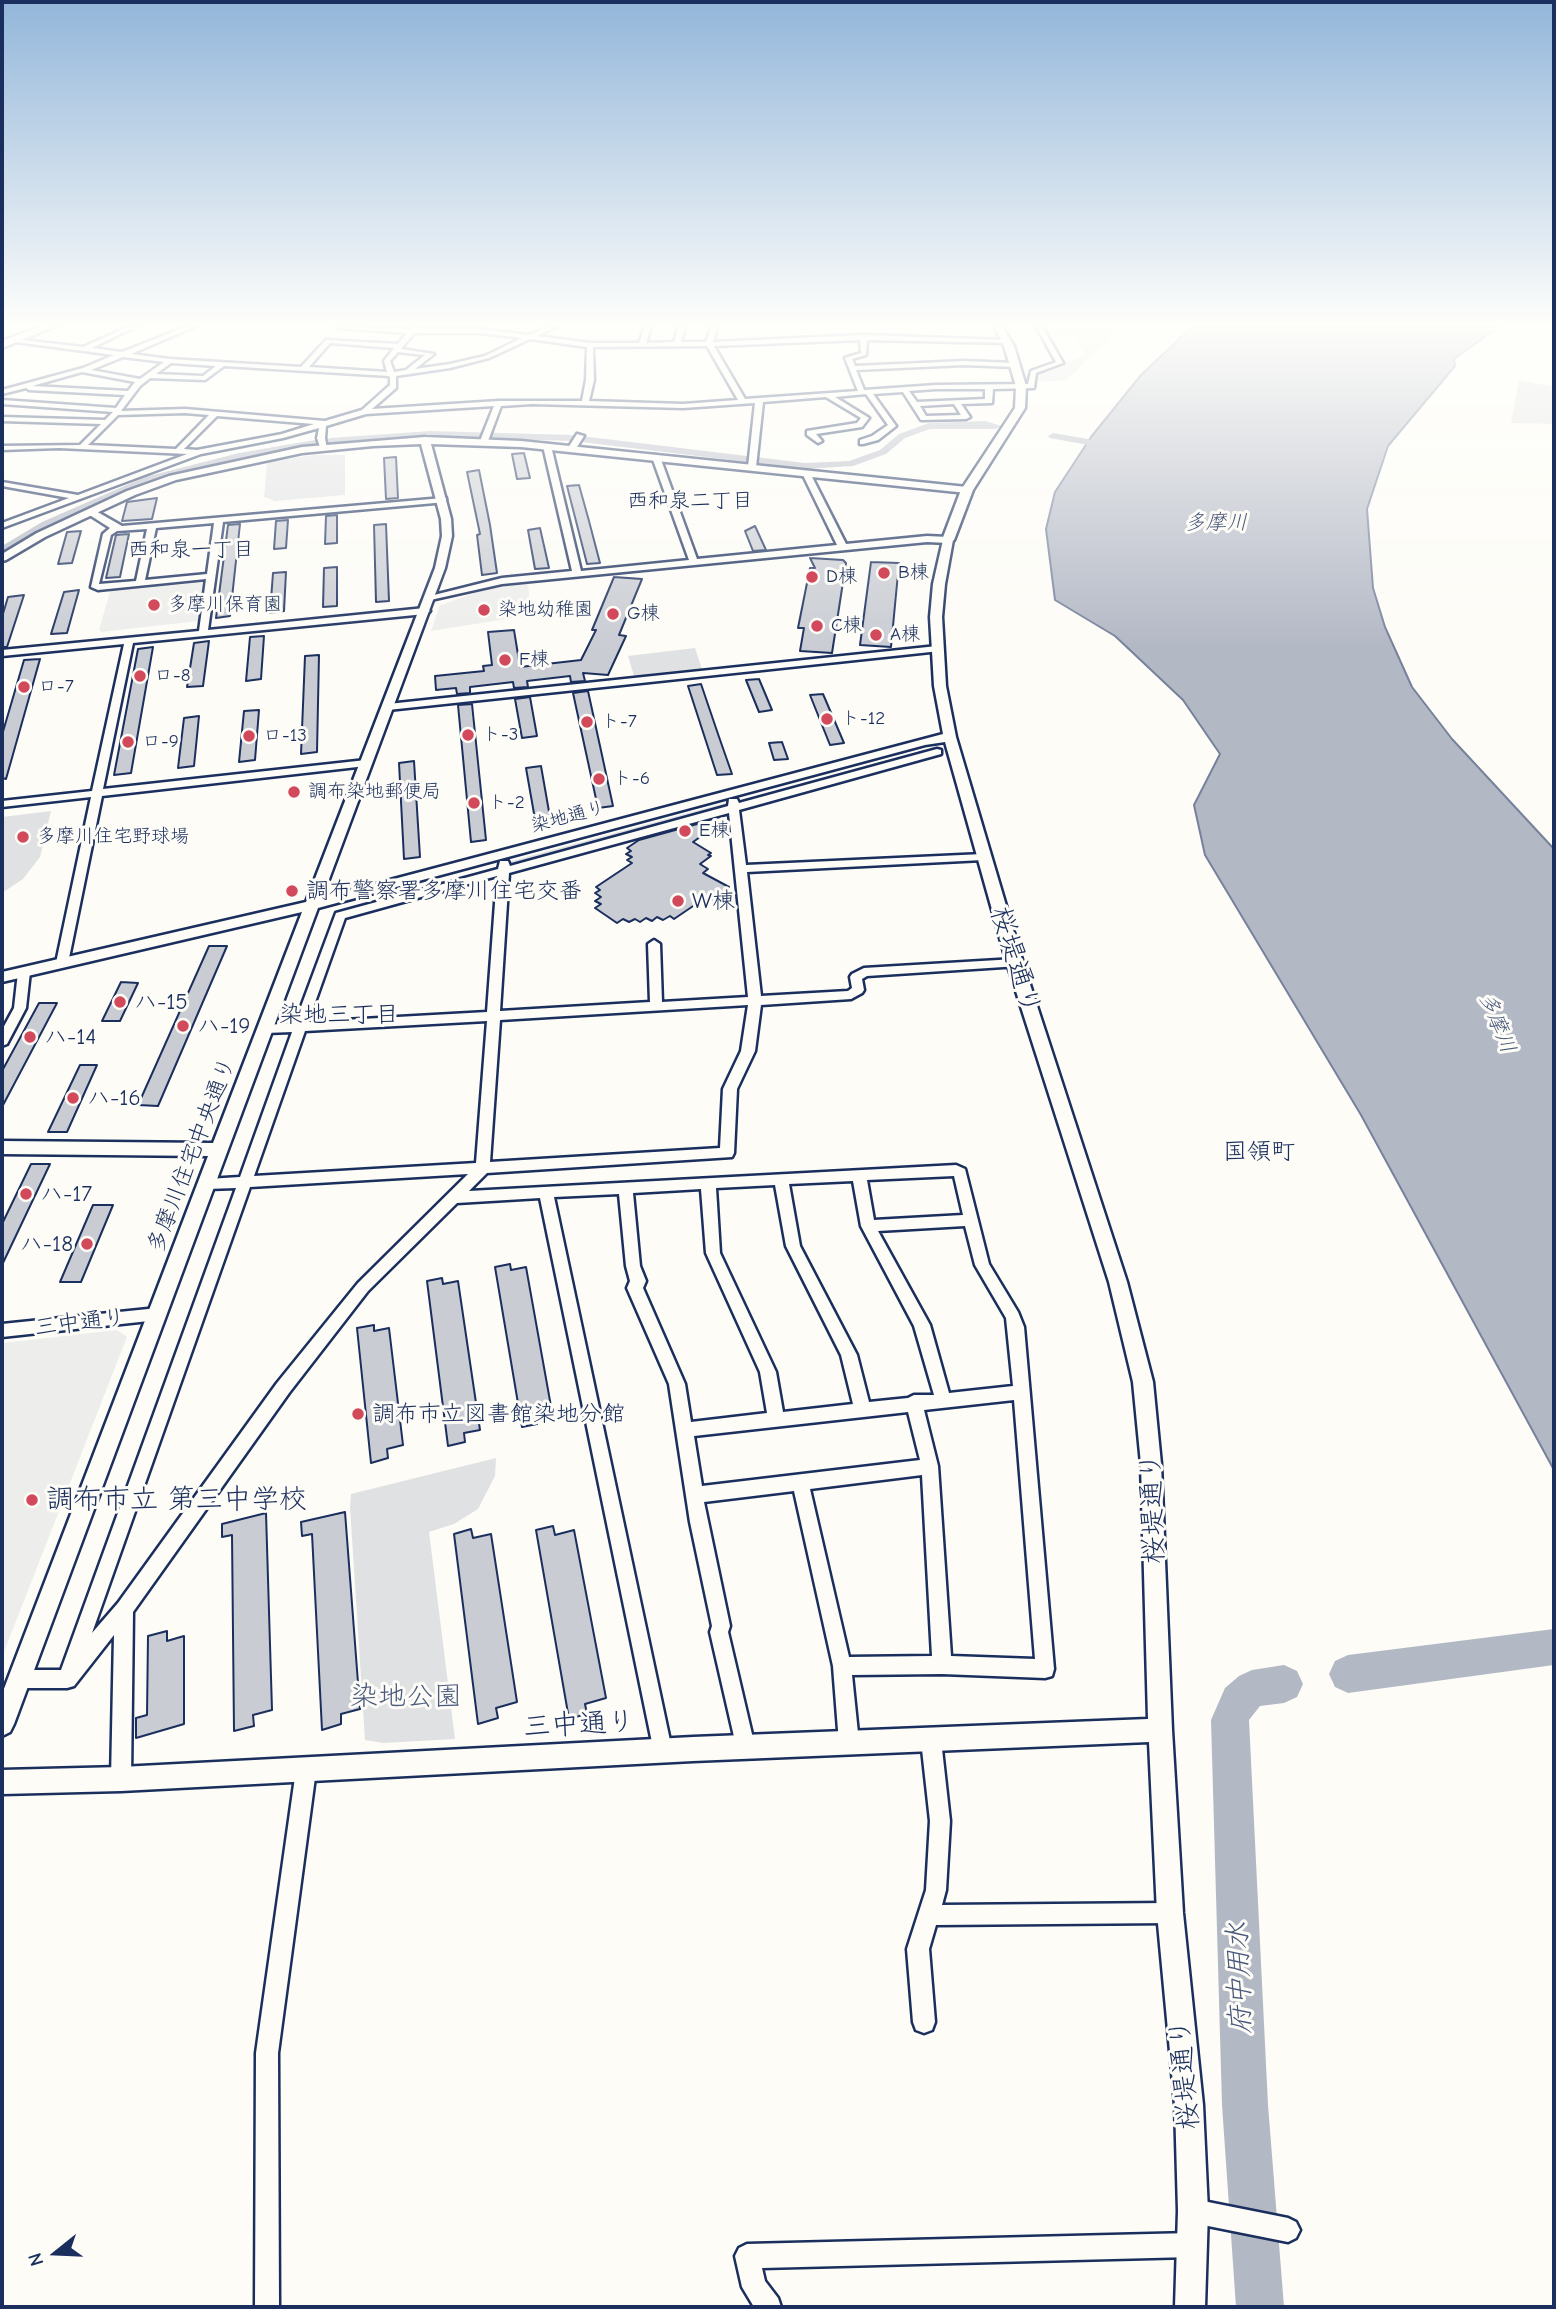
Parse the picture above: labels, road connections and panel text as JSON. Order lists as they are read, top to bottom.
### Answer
{
  "streets": {
    "street": [
      "染地通り",
      "桜堤通り",
      "多摩川住宅中央通り",
      "三中通り"
    ]
  },
  "crossings": [
    ["染地通り", "桜堤通り"],
    ["染地通り", "多摩川住宅中央通り"],
    ["桜堤通り", "三中通り"],
    ["多摩川住宅中央通り", "三中通り"]
  ],
  "districts": [
    "西和泉二丁目",
    "西和泉一丁目",
    "染地三丁目",
    "国領町"
  ],
  "water": ["多摩川", "府中用水"],
  "parks": ["染地公園"],
  "places": [
    "B棟",
    "D棟",
    "多摩川保育園",
    "染地幼稚園",
    "G棟",
    "C棟",
    "A棟",
    "F棟",
    "ロ-8",
    "ロ-7",
    "ト-12",
    "ト-7",
    "ト-3",
    "ロ-13",
    "ロ-9",
    "ト-6",
    "調布染地郵便局",
    "ト-2",
    "E棟",
    "多摩川住宅野球場",
    "調布警察署多摩川住宅交番",
    "W棟",
    "ハ-15",
    "ハ-19",
    "ハ-14",
    "ハ-16",
    "ハ-17",
    "ハ-18",
    "調布市立図書館染地分館",
    "調布市立 第三中学校"
  ],
  "north": "left"
}
